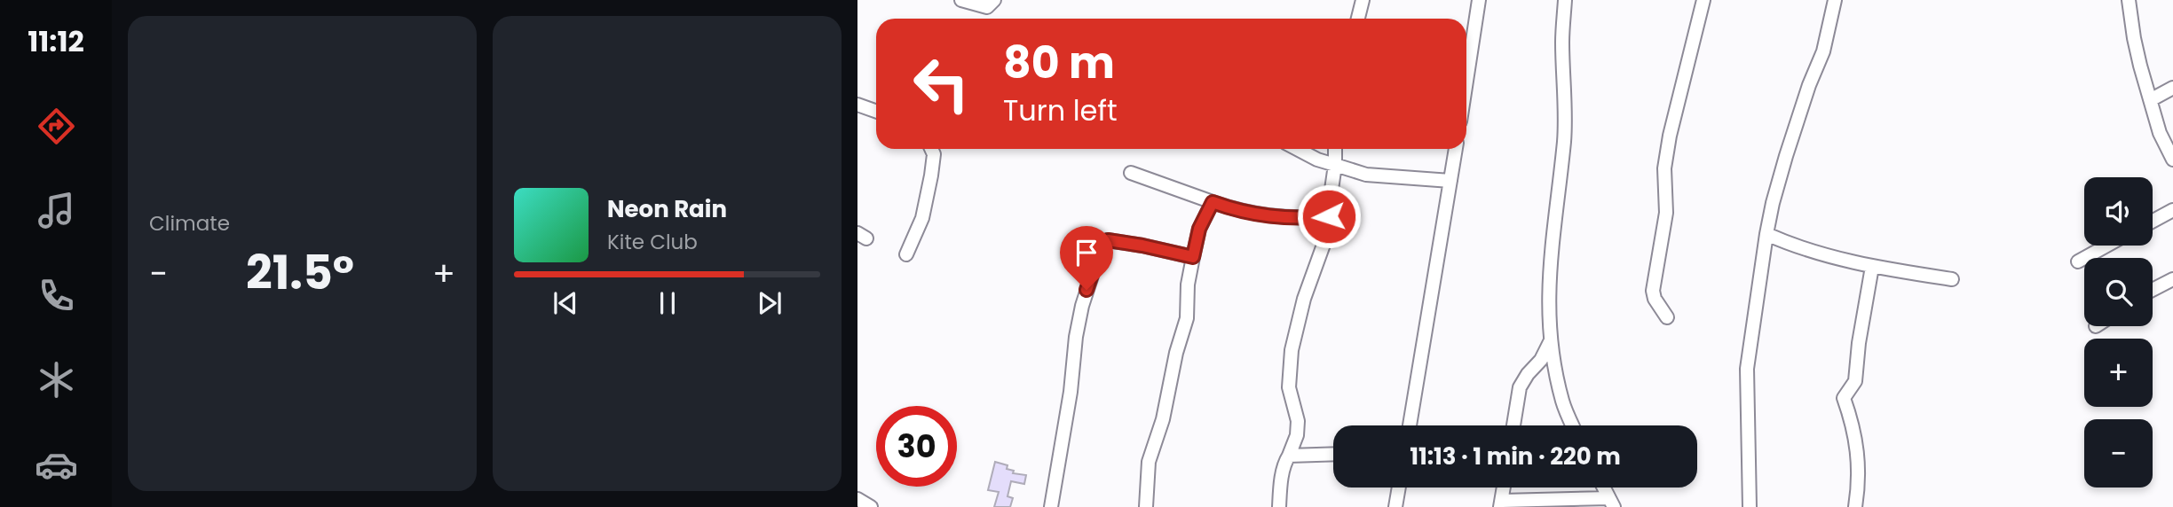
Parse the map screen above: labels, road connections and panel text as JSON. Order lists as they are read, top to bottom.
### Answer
{
  "page": {
    "tabs": "11:12",
    "tile": "Climate",
    "turn": ["80 m", "Turn left"],
    "map_buttons": ["+", "−"],
    "song": ["Neon Rain", "Kite Club"],
    "heat": ["−", "21.5°", "+"],
    "limit": "30",
    "trip": "11:13 · 1 min · 220 m"
  }
}
